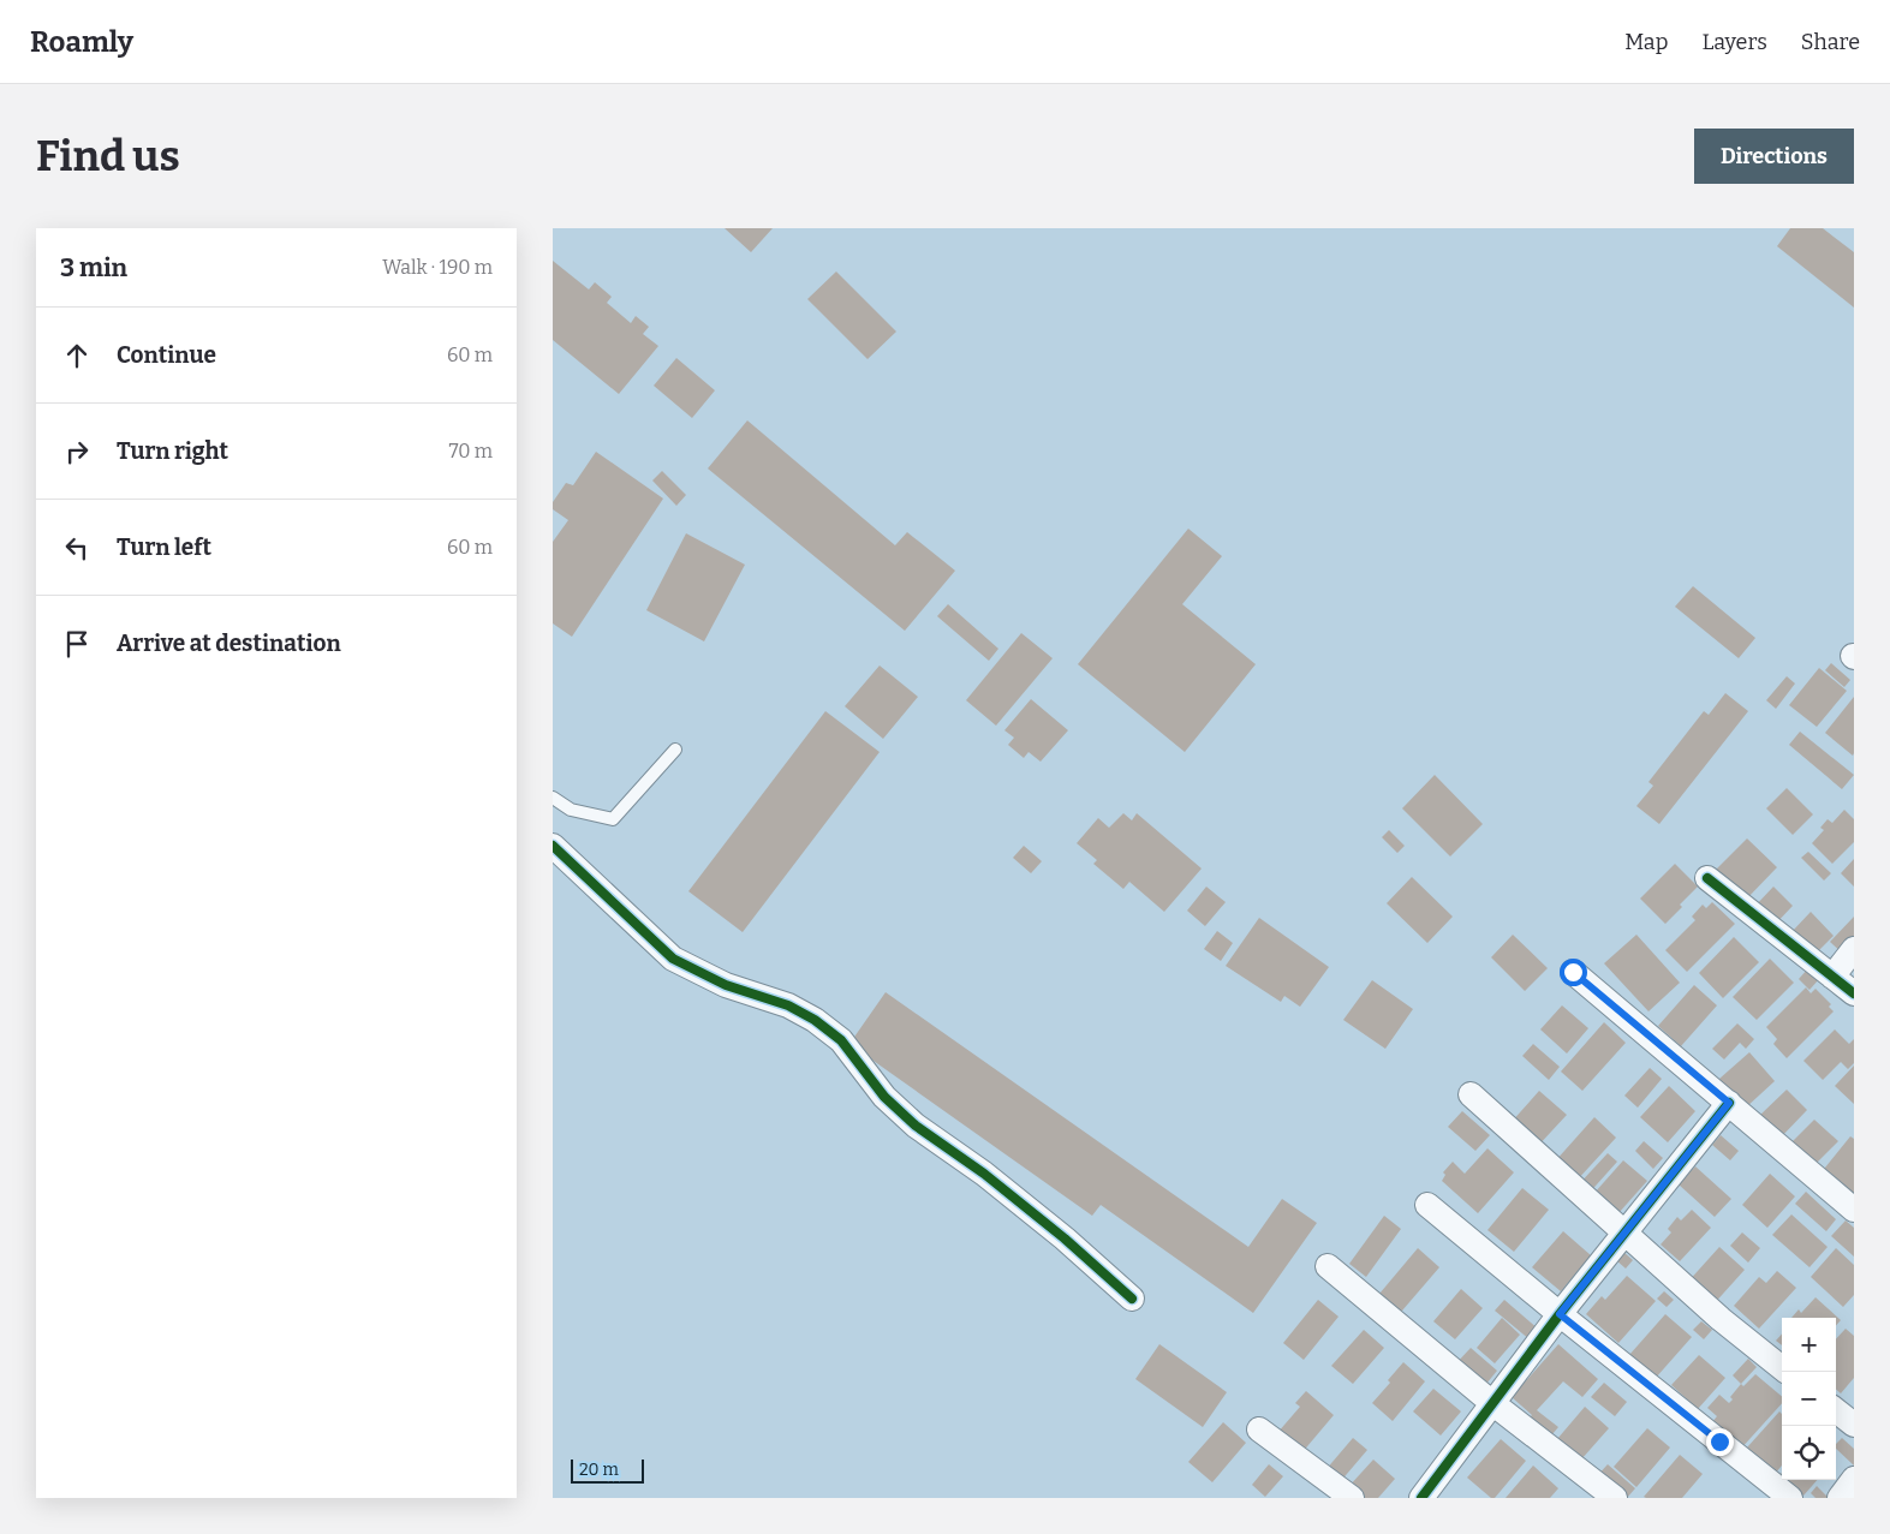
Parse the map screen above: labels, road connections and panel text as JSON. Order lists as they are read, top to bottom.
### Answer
{
  "scale_bar": "20 m",
  "page": {
    "header": "Roamly",
    "nav": ["Map", "Layers", "Share"],
    "buttons": "Directions",
    "title": "Find us",
    "heading": ["3 min", "Walk · 190 m"],
    "list": [
      ["Continue", "60 m"],
      ["Turn right", "70 m"],
      ["Turn left", "60 m"],
      "Arrive at destination"
    ],
    "map_buttons": ["+", "−"],
    "scale": "20 m"
  }
}
